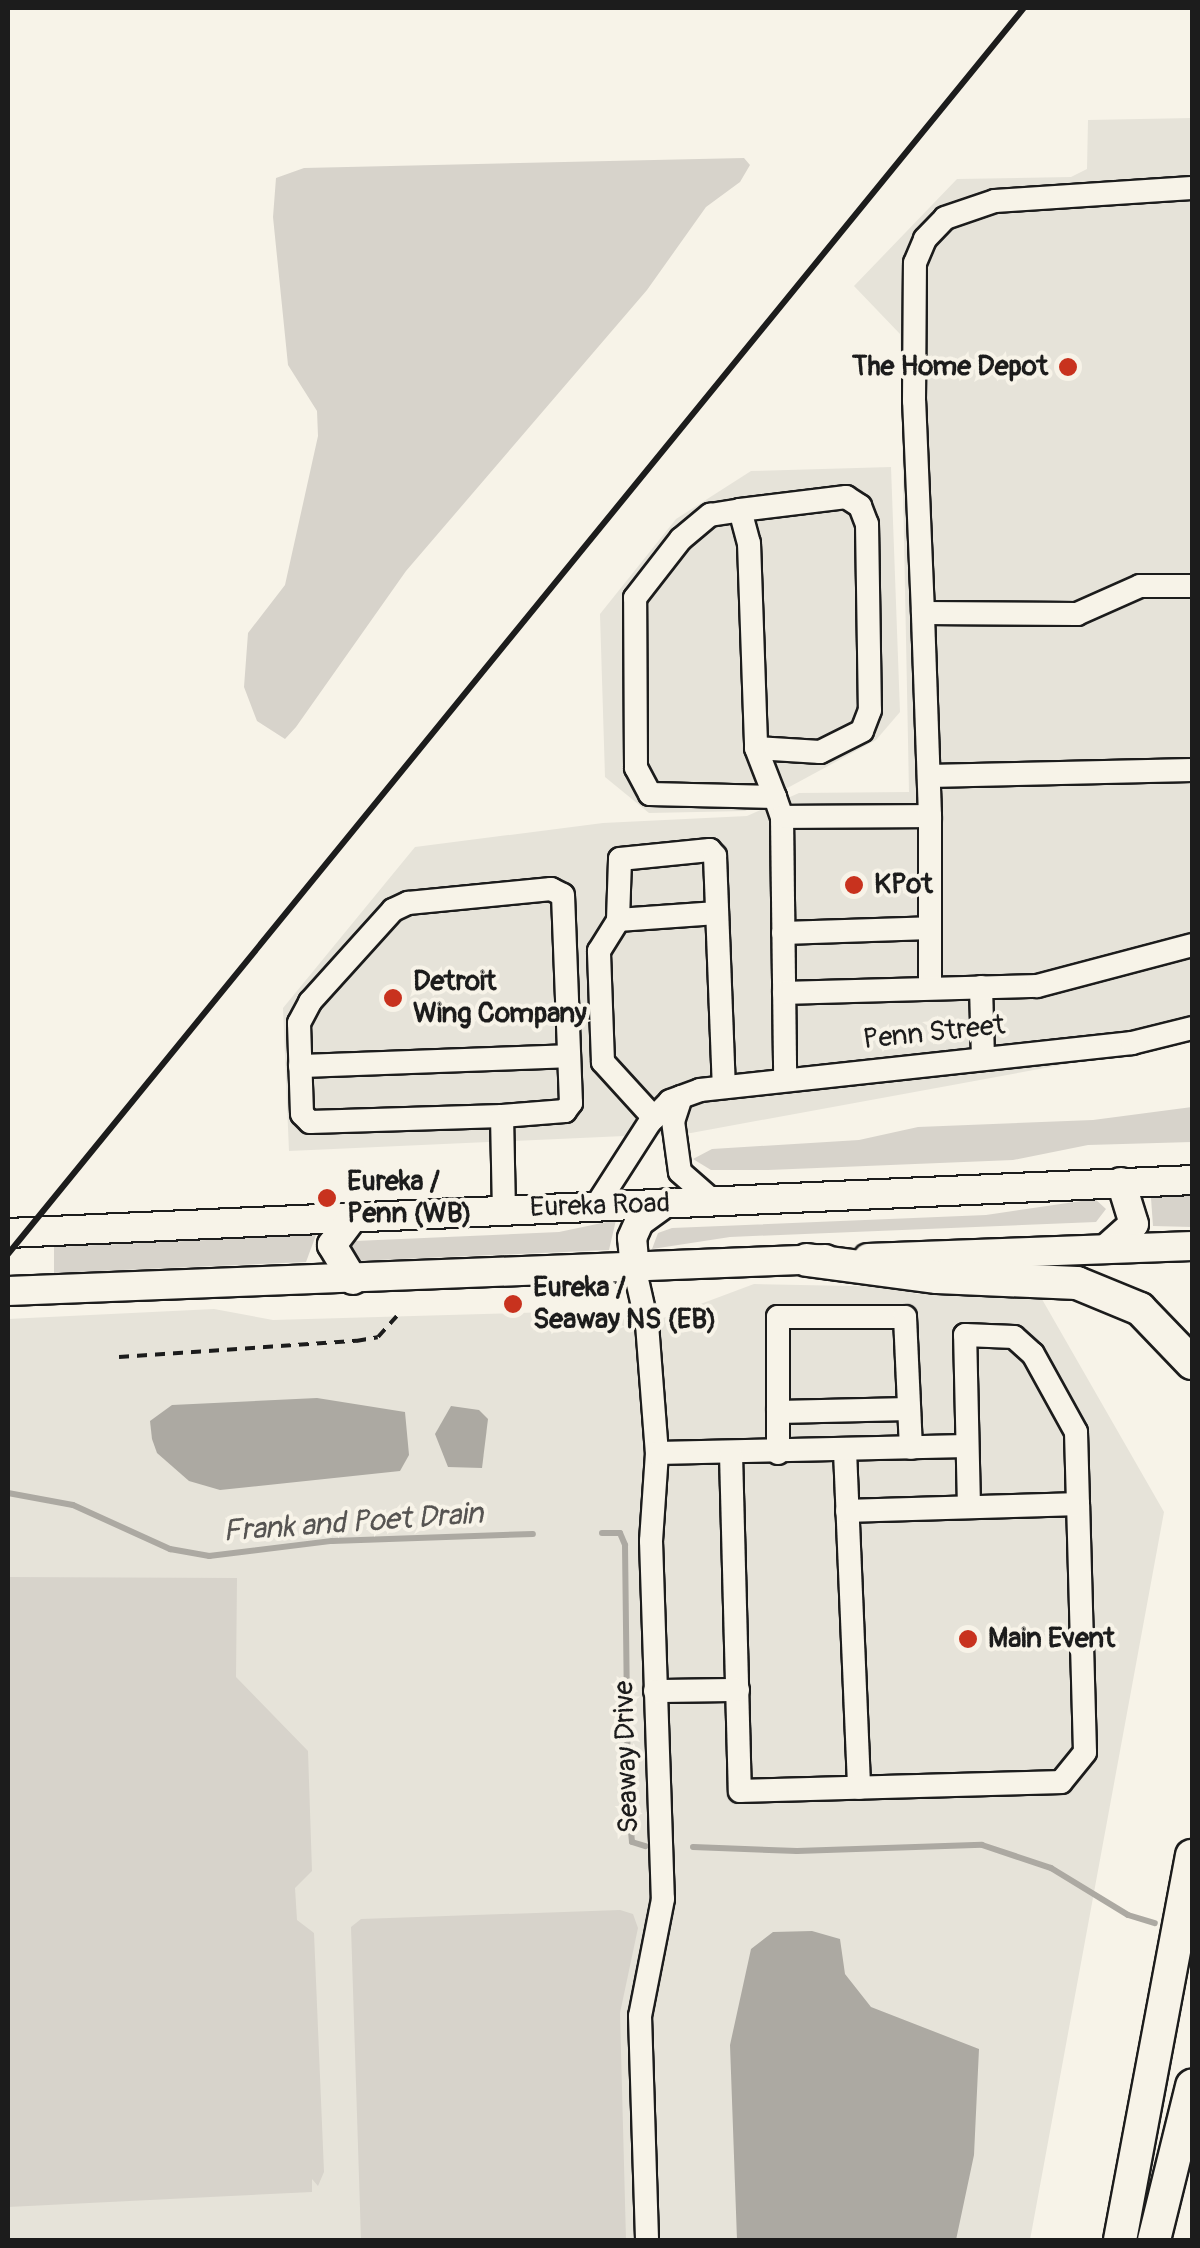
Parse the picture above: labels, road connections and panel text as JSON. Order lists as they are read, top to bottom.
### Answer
{
  "streets": {
    "main road": ["Eureka Road"],
    "street": ["Penn Street", "Seaway Drive"]
  },
  "crossings": [
    ["Penn Street", "Eureka Road"]
  ],
  "water": ["Frank and Poet Drain"],
  "places": [
    "The Home Depot",
    "KPot",
    "Detroit Wing Company",
    "Eureka / Penn (WB)",
    "Eureka / Seaway NS (EB)",
    "Main Event"
  ]
}
